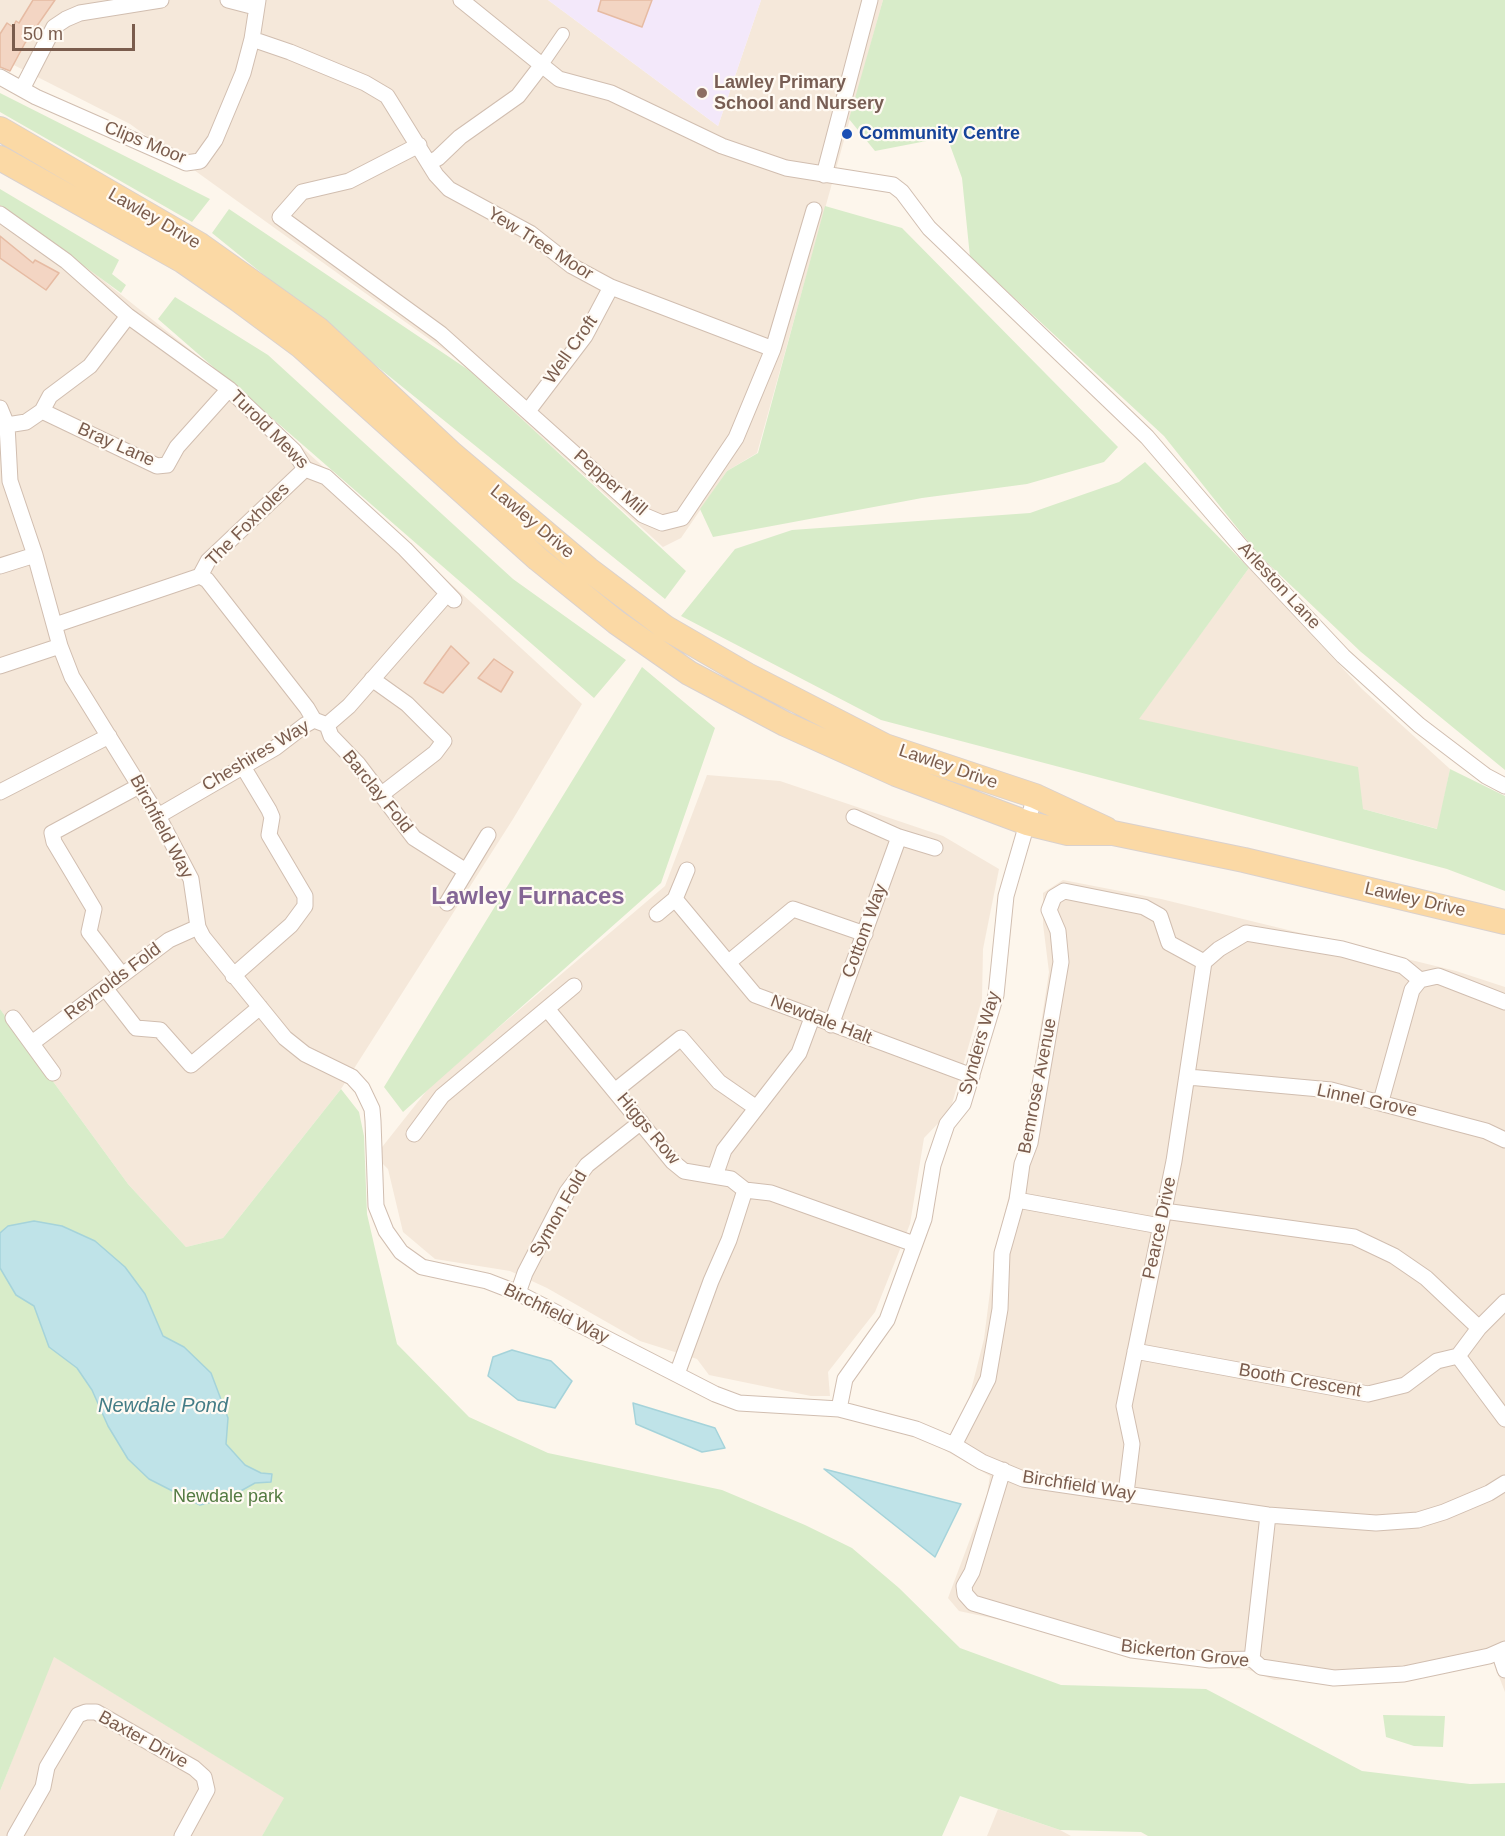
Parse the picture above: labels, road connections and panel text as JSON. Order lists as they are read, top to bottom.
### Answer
{
  "streets": {
    "main road": ["Lawley Drive"],
    "street": [
      "Clips Moor",
      "Yew Tree Moor",
      "Well Croft",
      "Turold Mews",
      "Bray Lane",
      "Pepper Mill",
      "The Foxholes",
      "Arleston Lane",
      "Cheshires Way",
      "Barclay Fold",
      "Birchfield Way",
      "Cottom Way",
      "Reynolds Fold",
      "Newdale Halt",
      "Synders Way",
      "Bemrose Avenue",
      "Linnel Grove",
      "Higgs Row",
      "Symon Fold",
      "Pearce Drive",
      "Booth Crescent",
      "Bickerton Grove",
      "Baxter Drive"
    ]
  },
  "crossings": [
    ["Clips Moor", "Yew Tree Moor"],
    ["Lawley Drive", "Synders Way"],
    ["Yew Tree Moor", "Well Croft"],
    ["Yew Tree Moor", "Pepper Mill"],
    ["Well Croft", "Pepper Mill"],
    ["Turold Mews", "Bray Lane"],
    ["Turold Mews", "The Foxholes"],
    ["Turold Mews", "Cheshires Way"],
    ["The Foxholes", "Barclay Fold"],
    ["The Foxholes", "Birchfield Way"],
    ["Cheshires Way", "Barclay Fold"],
    ["Cheshires Way", "Birchfield Way"],
    ["Birchfield Way", "Reynolds Fold"],
    ["Birchfield Way", "Synders Way"],
    ["Birchfield Way", "Bemrose Avenue"],
    ["Birchfield Way", "Symon Fold"],
    ["Birchfield Way", "Pearce Drive"],
    ["Birchfield Way", "Bickerton Grove"],
    ["Cottom Way", "Newdale Halt"],
    ["Newdale Halt", "Synders Way"],
    ["Synders Way", "Higgs Row"],
    ["Bemrose Avenue", "Pearce Drive"],
    ["Linnel Grove", "Pearce Drive"],
    ["Higgs Row", "Symon Fold"],
    ["Pearce Drive", "Booth Crescent"]
  ],
  "districts": ["Lawley Furnaces"],
  "water": ["Newdale Pond"],
  "parks": ["Newdale park"],
  "places": ["Lawley Primary School and Nursery", "Community Centre"],
  "scale_bar": "50 m"
}
